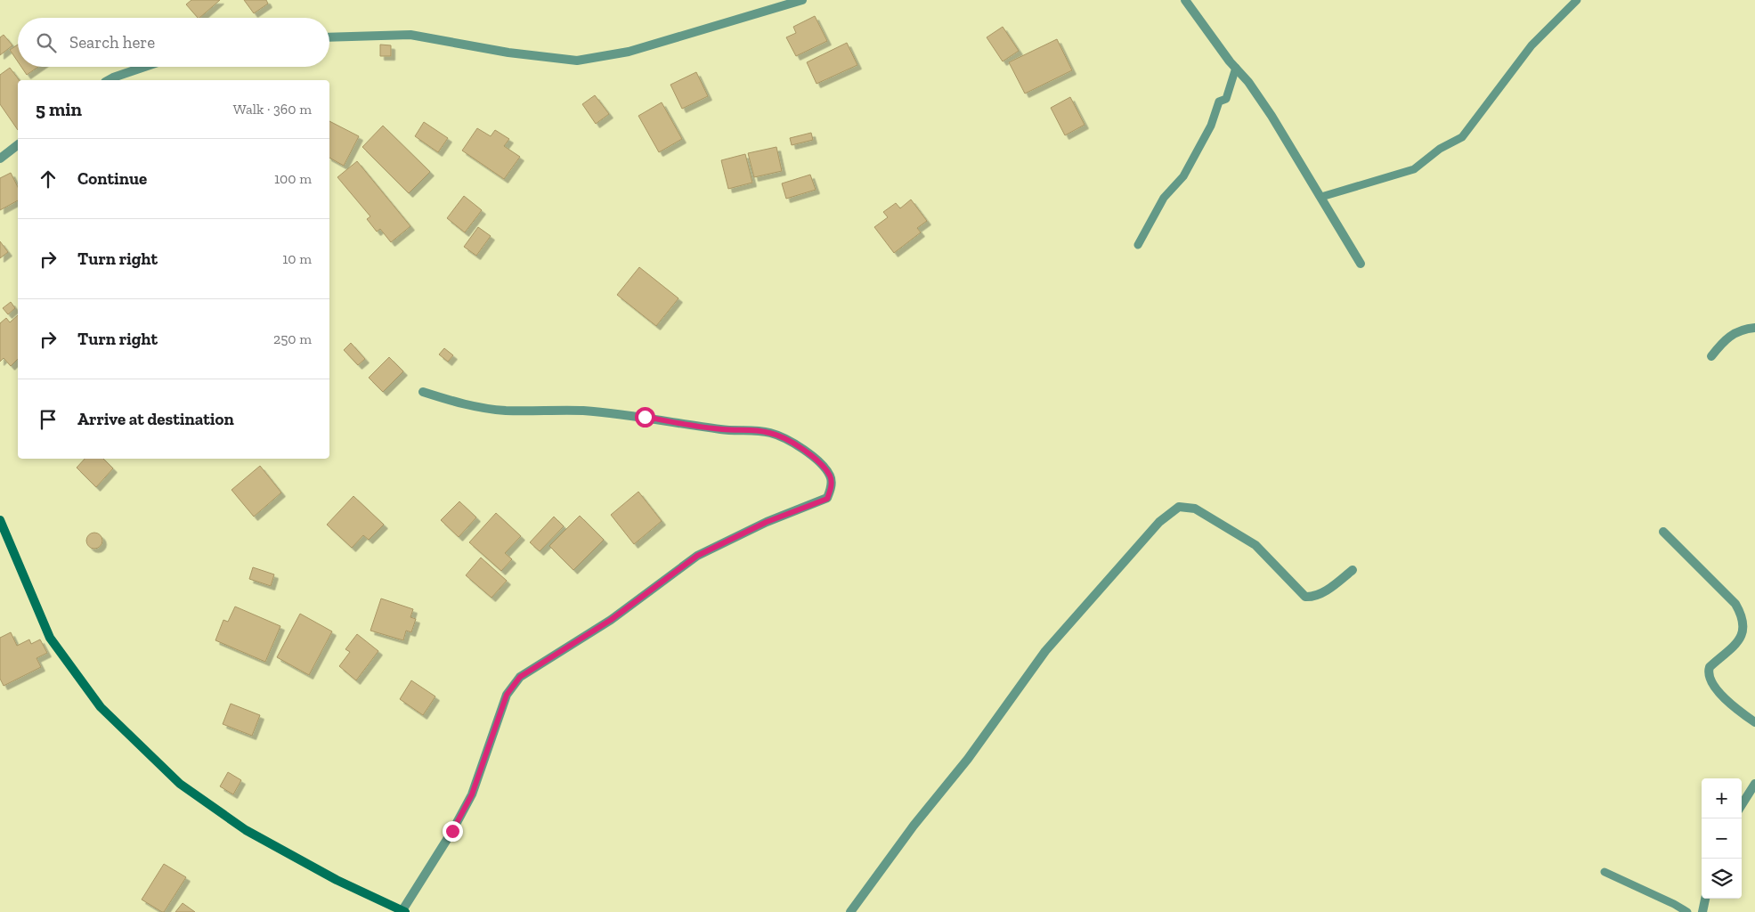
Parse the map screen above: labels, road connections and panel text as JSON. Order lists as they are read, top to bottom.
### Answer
{
  "page": {
    "search": "Search here",
    "heading": ["5 min", "Walk · 360 m"],
    "list": [
      ["Continue", "100 m"],
      ["Turn right", "10 m"],
      ["Turn right", "250 m"],
      "Arrive at destination"
    ],
    "map_buttons": ["+", "−"]
  }
}
